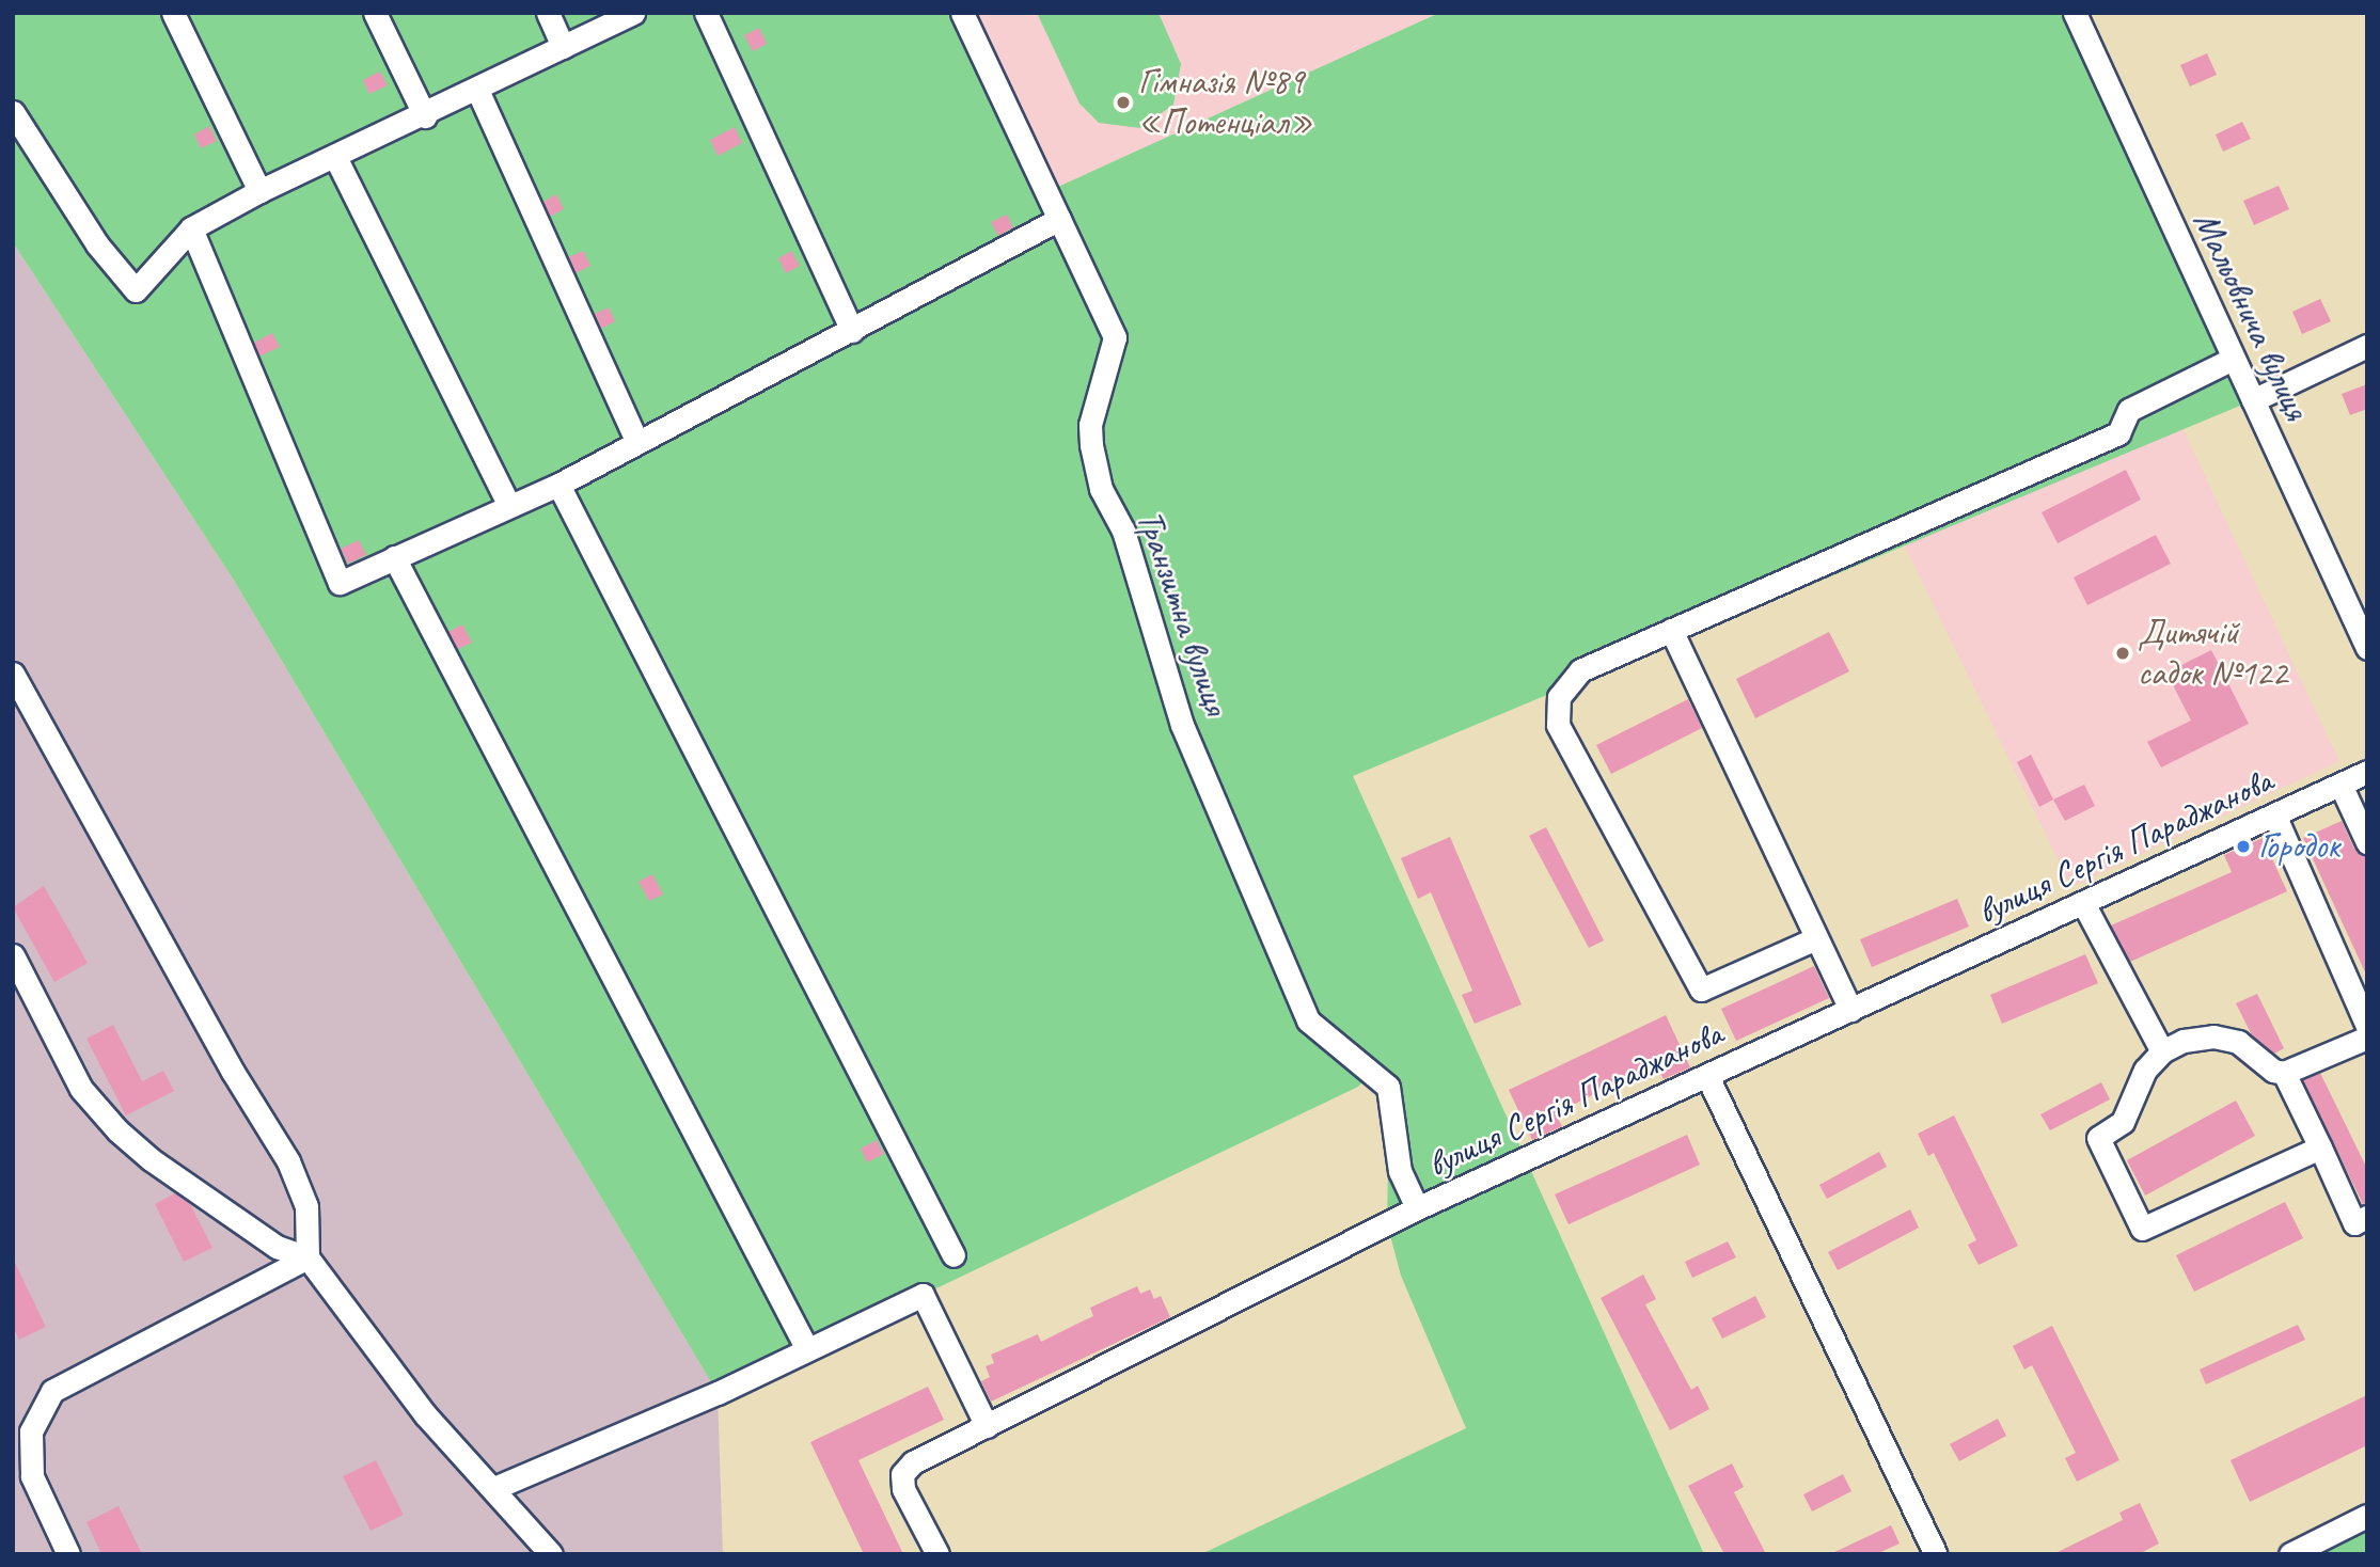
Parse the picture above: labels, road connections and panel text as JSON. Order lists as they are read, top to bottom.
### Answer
{
  "streets": {
    "street": ["Мальовнича вулиця", "Транзитна вулиця", "вулиця Сергія Параджанова"]
  },
  "crossings": [
    ["Транзитна вулиця", "вулиця Сергія Параджанова"]
  ],
  "places": ["Гімназія №89 «Потенціал»", "Дитячій садок №122", "Городок"]
}
